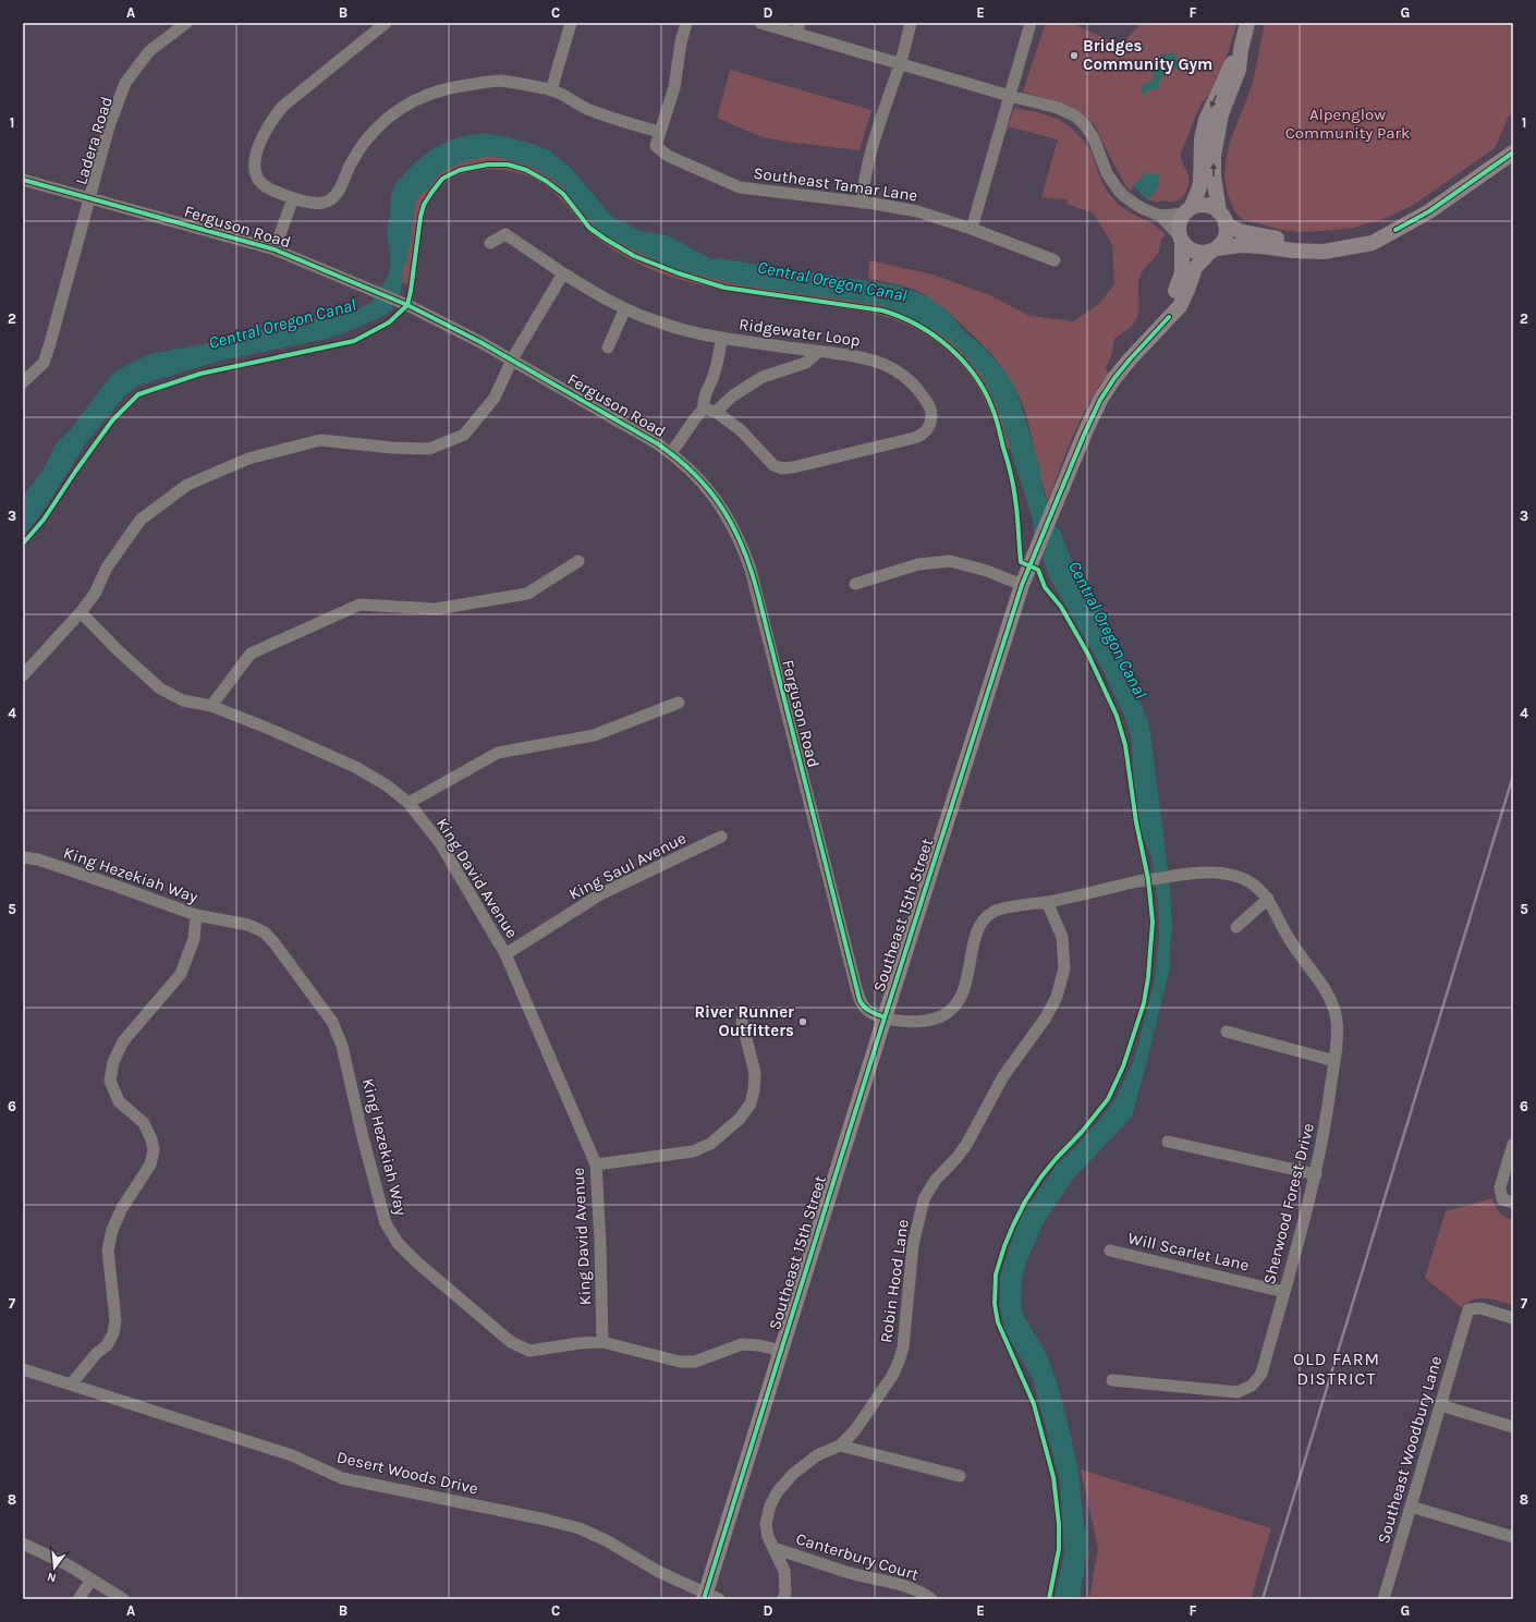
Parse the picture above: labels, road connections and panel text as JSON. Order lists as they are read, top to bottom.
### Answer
{
  "streets": {
    "main road": ["Southeast 15th Street"],
    "street": [
      "Ladera Road",
      "Southeast Tamar Lane",
      "Ferguson Road",
      "Ridgewater Loop",
      "King Saul Avenue",
      "King Hezekiah Way",
      "King David Avenue",
      "Sherwood Forest Drive",
      "Will Scarlet Lane",
      "Robin Hood Lane",
      "Southeast Woodbury Lane",
      "Desert Woods Drive",
      "Canterbury Court"
    ]
  },
  "crossings": [
    ["Ladera Road", "Ferguson Road"],
    ["Ferguson Road", "Southeast 15th Street"],
    ["Ferguson Road", "Sherwood Forest Drive"],
    ["King Saul Avenue", "King David Avenue"],
    ["King Hezekiah Way", "King David Avenue"],
    ["King Hezekiah Way", "Southeast 15th Street"],
    ["Southeast 15th Street", "Sherwood Forest Drive"],
    ["Southeast 15th Street", "Desert Woods Drive"],
    ["Sherwood Forest Drive", "Will Scarlet Lane"],
    ["Sherwood Forest Drive", "Robin Hood Lane"],
    ["Robin Hood Lane", "Canterbury Court"]
  ],
  "districts": ["OLD FARM DISTRICT"],
  "water": ["Central Oregon Canal"],
  "parks": ["Alpenglow Community Park"],
  "places": ["Bridges Community Gym", "River Runner Outfitters"],
  "north": "bottom",
  "grid": {
    "columns": [
      "A",
      "B",
      "C",
      "D",
      "E",
      "F",
      "G"
    ],
    "rows": [
      "1",
      "2",
      "3",
      "4",
      "5",
      "6",
      "7",
      "8"
    ]
  }
}
